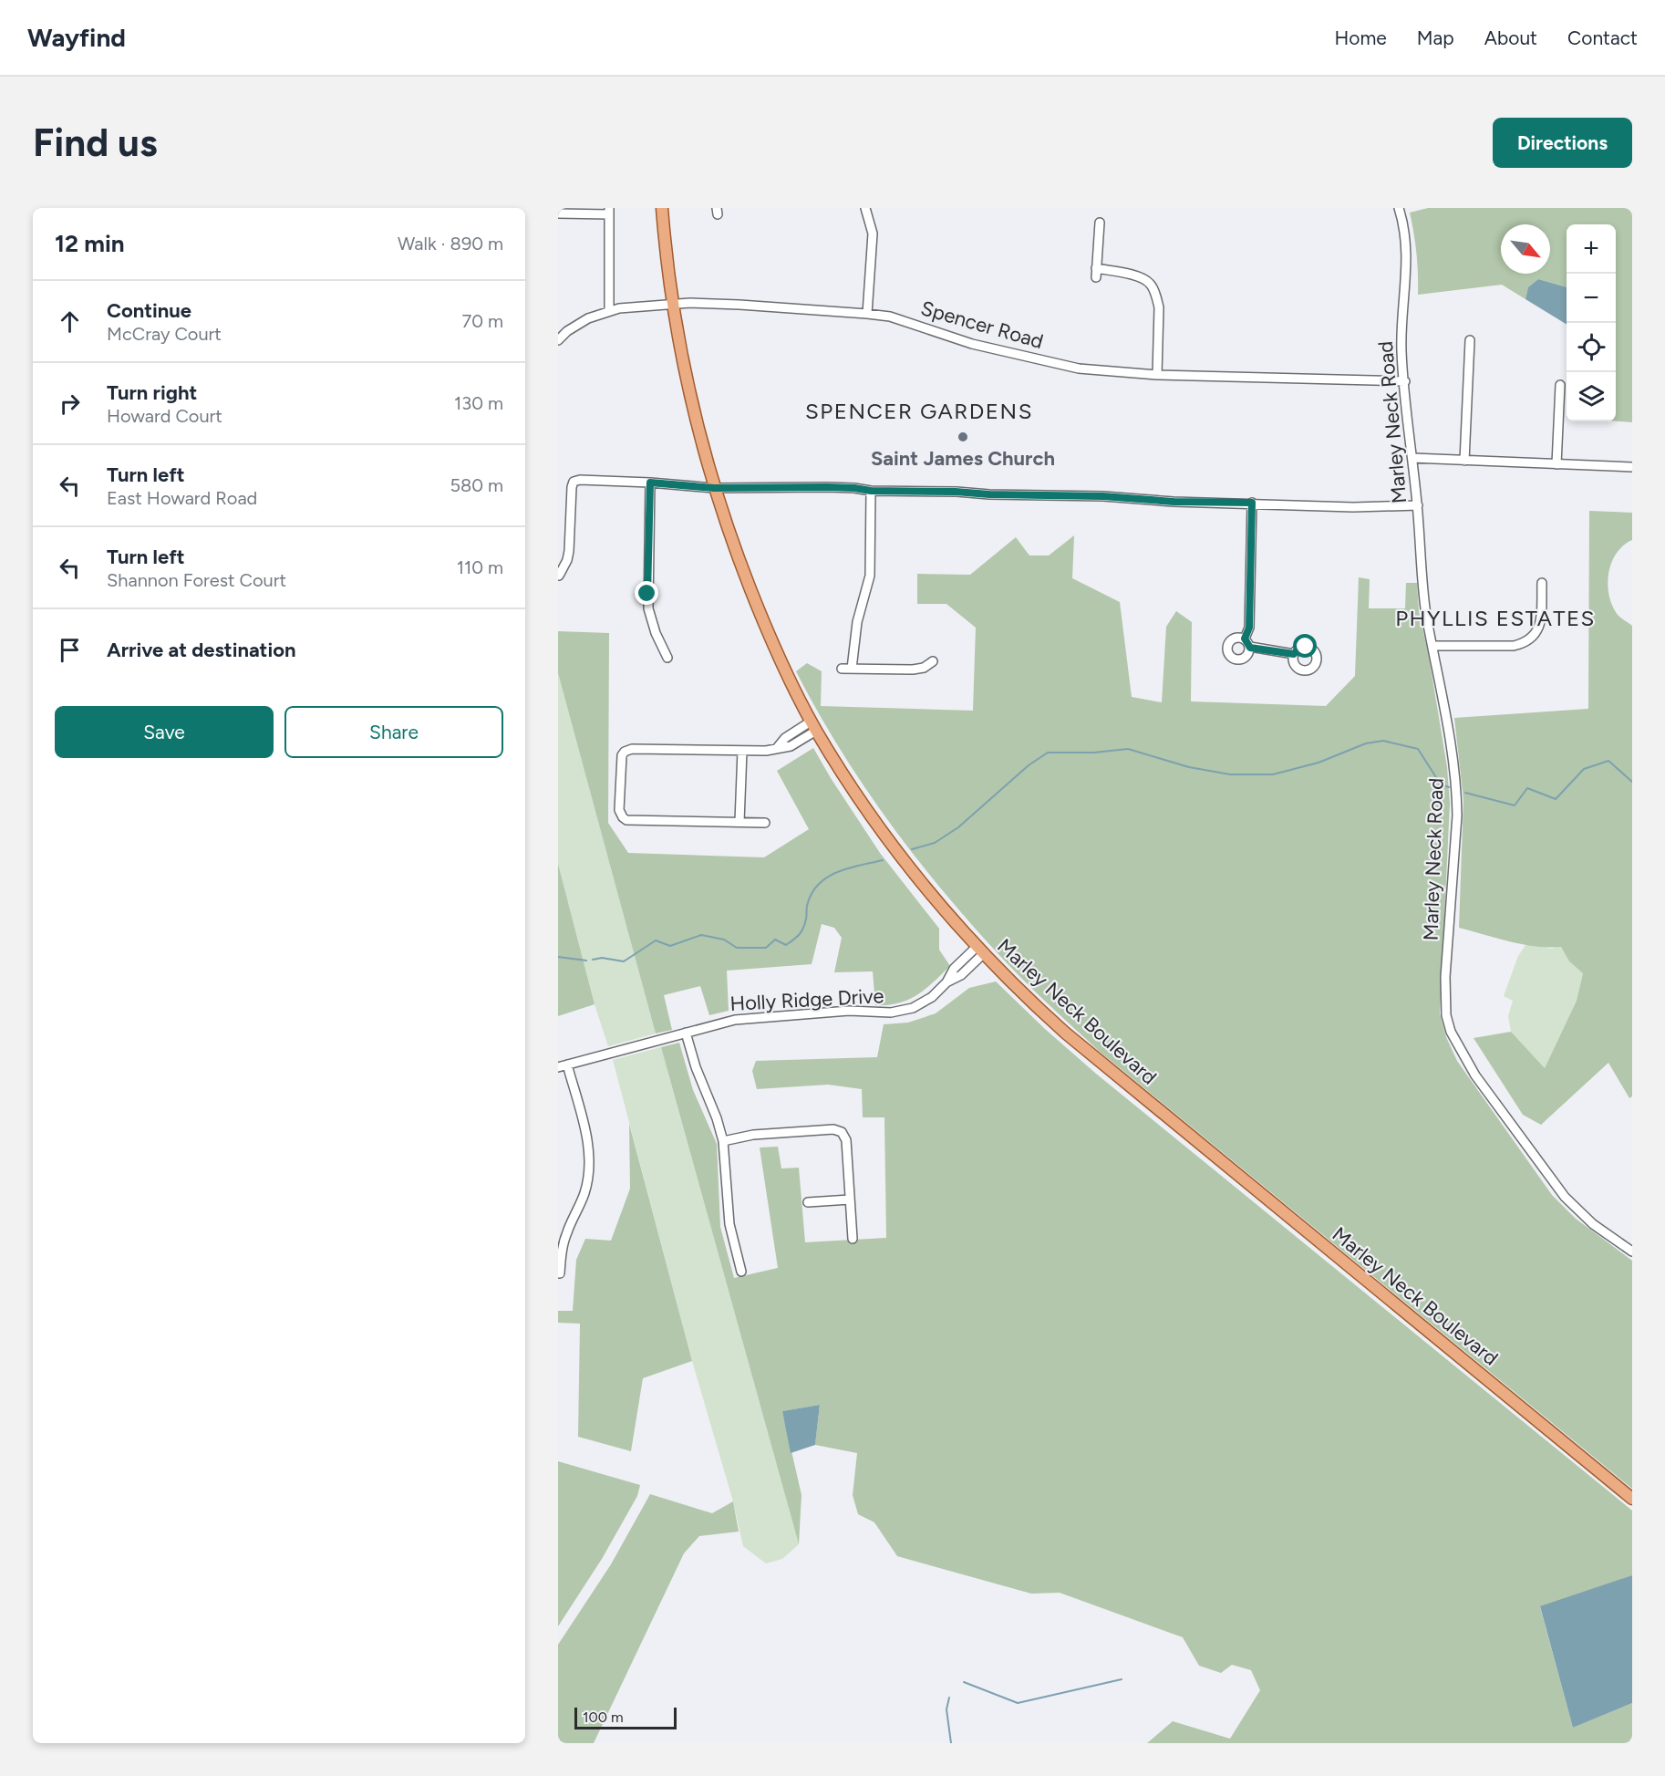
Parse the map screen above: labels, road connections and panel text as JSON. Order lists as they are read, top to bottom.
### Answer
{
  "streets": {
    "main road": ["Marley Neck Boulevard"],
    "street": ["Spencer Road", "Marley Neck Road", "Holly Ridge Drive"]
  },
  "crossings": [
    ["Spencer Road", "Marley Neck Road"],
    ["Spencer Road", "Marley Neck Boulevard"],
    ["Holly Ridge Drive", "Marley Neck Boulevard"]
  ],
  "districts": ["SPENCER GARDENS", "PHYLLIS ESTATES"],
  "places": ["Saint James Church"],
  "scale_bar": "100 m",
  "north": "bottom right",
  "page": {
    "header": "Wayfind",
    "nav": [
      "Home",
      "Map",
      "About",
      "Contact"
    ],
    "buttons": [
      "Directions",
      ["Save", "Share"]
    ],
    "title": "Find us",
    "heading": ["12 min", "Walk · 890 m"],
    "map_buttons": ["+", "−"],
    "list": [
      ["Continue", "McCray Court", "70 m"],
      ["Turn right", "Howard Court", "130 m"],
      ["Turn left", "East Howard Road", "580 m"],
      ["Turn left", "Shannon Forest Court", "110 m"],
      "Arrive at destination"
    ],
    "scale": "100 m"
  }
}
